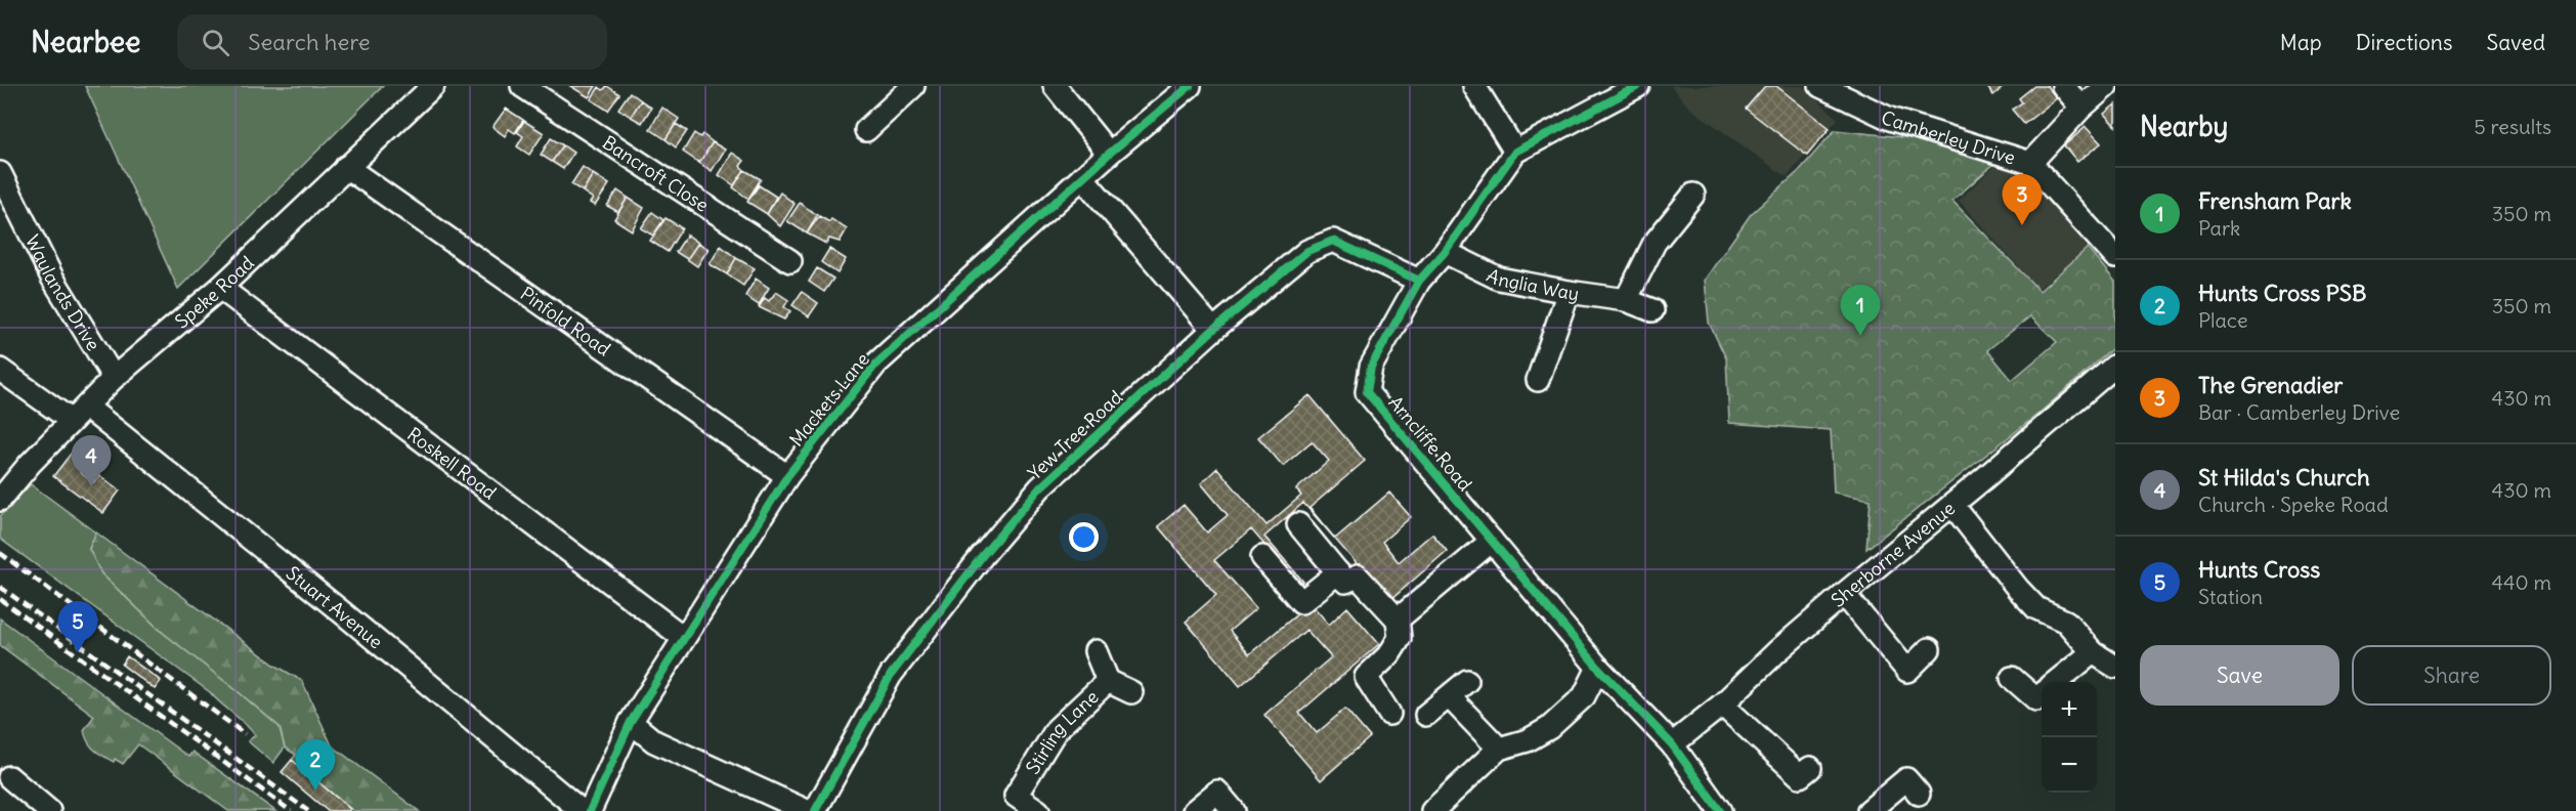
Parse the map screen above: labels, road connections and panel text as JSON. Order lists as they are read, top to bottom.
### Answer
{
  "streets": {
    "street": [
      "Camberley Drive",
      "Bancroft Close",
      "Anglia Way",
      "Speke Road",
      "Waylands Drive",
      "Pinfold Road",
      "Mackets Lane",
      "Yew Tree Road",
      "Arncliffe Road",
      "Roskell Road",
      "Sherborne Avenue",
      "Stuart Avenue",
      "Stirling Lane"
    ]
  },
  "crossings": [
    ["Anglia Way", "Arncliffe Road"],
    ["Speke Road", "Waylands Drive"],
    ["Speke Road", "Pinfold Road"],
    ["Speke Road", "Roskell Road"],
    ["Speke Road", "Stuart Avenue"],
    ["Pinfold Road", "Mackets Lane"],
    ["Mackets Lane", "Roskell Road"],
    ["Yew Tree Road", "Arncliffe Road"],
    ["Arncliffe Road", "Sherborne Avenue"]
  ],
  "page": {
    "header": "Nearbee",
    "search": "Search here",
    "nav": ["Map", "Directions", "Saved"],
    "heading": ["Nearby", "5 results"],
    "list": [
      {
        "mark": "1",
        "name": "Frensham Park",
        "note": "Park",
        "value": "350 m"
      },
      {
        "mark": "2",
        "name": "Hunts Cross PSB",
        "note": "Place",
        "value": "350 m"
      },
      {
        "mark": "3",
        "name": "The Grenadier",
        "note": "Bar · Camberley Drive",
        "value": "430 m"
      },
      {
        "mark": "4",
        "name": "St Hilda's Church",
        "note": "Church · Speke Road",
        "value": "430 m"
      },
      {
        "mark": "5",
        "name": "Hunts Cross",
        "note": "Station",
        "value": "440 m"
      }
    ],
    "pins": [
      "3",
      "1",
      "4",
      "5",
      "2"
    ],
    "buttons": ["Save", "Share"],
    "map_buttons": ["+", "−"]
  }
}
